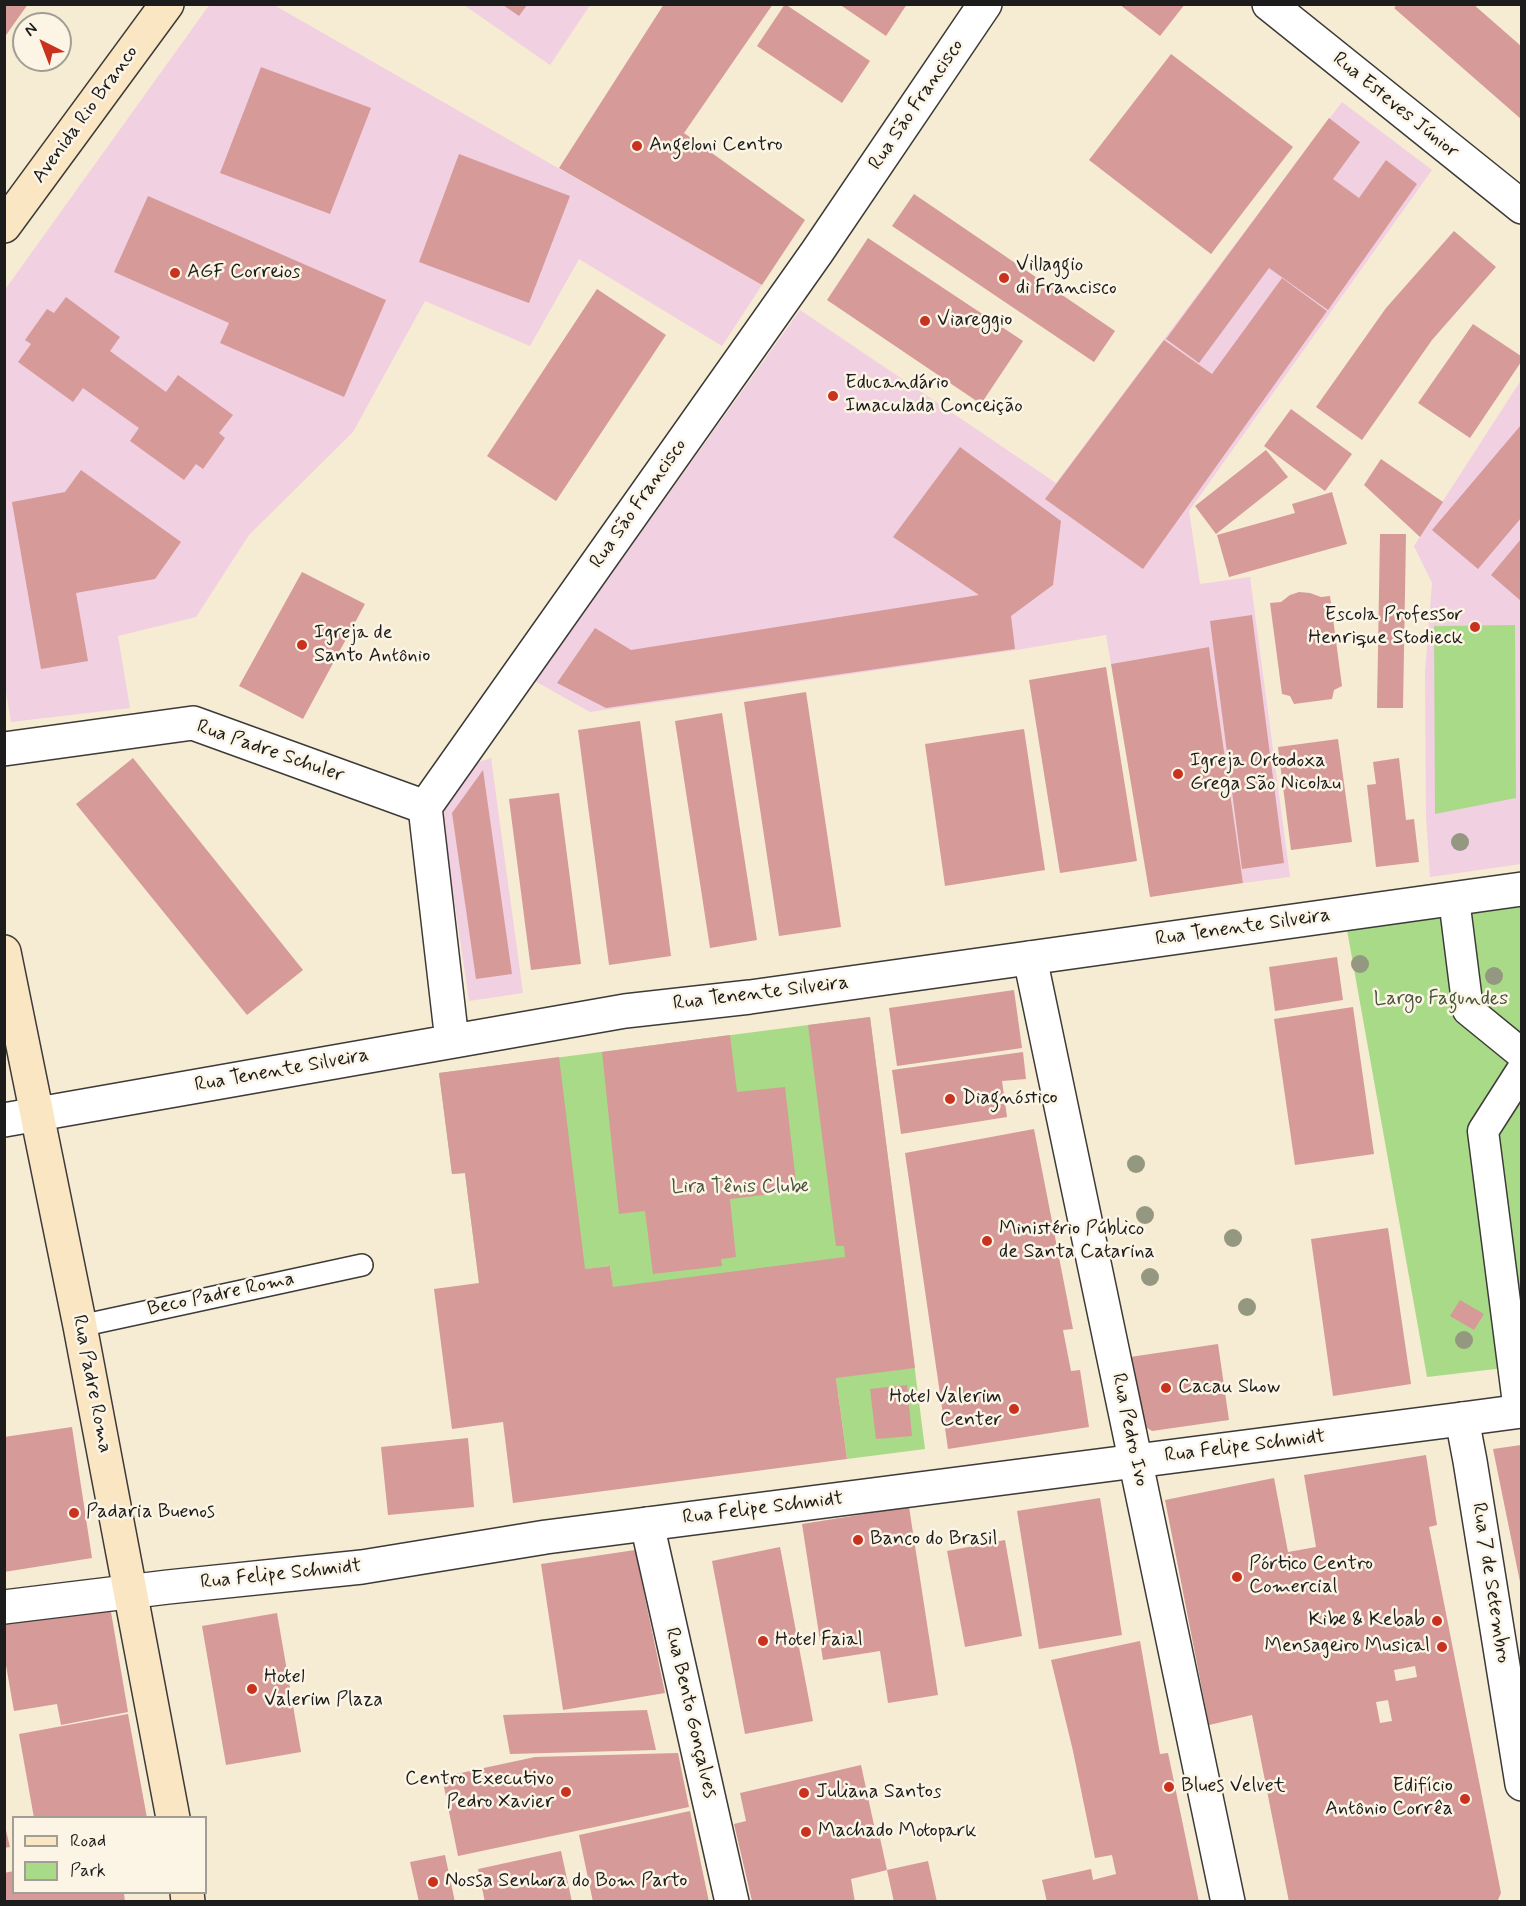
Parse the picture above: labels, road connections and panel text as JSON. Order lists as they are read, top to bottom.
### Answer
{
  "streets": {
    "main road": ["Avenida Rio Branco", "Rua Padre Roma"],
    "street": [
      "Rua São Francisco",
      "Rua Esteves Júnior",
      "Rua Padre Schuler",
      "Rua Tenente Silveira",
      "Rua Pedro Ivo",
      "Rua Felipe Schmidt",
      "Rua 7 de Setembro",
      "Rua Bento Gonçalves"
    ],
    "lane": ["Beco Padre Roma"]
  },
  "crossings": [
    ["Rua São Francisco", "Rua Padre Schuler"],
    ["Rua Tenente Silveira", "Rua Padre Roma"],
    ["Rua Tenente Silveira", "Rua Pedro Ivo"],
    ["Beco Padre Roma", "Rua Padre Roma"],
    ["Rua Padre Roma", "Rua Felipe Schmidt"],
    ["Rua Pedro Ivo", "Rua Felipe Schmidt"],
    ["Rua Felipe Schmidt", "Rua 7 de Setembro"],
    ["Rua Felipe Schmidt", "Rua Bento Gonçalves"]
  ],
  "parks": ["Largo Fagundes", "Lira Tênis Clube"],
  "places": [
    "Angeloni Centro",
    "AGF Correios",
    "Villaggio di Francisco",
    "Viareggio",
    "Educandário Imaculada Conceição",
    "Escola Professor Henrique Stodieck",
    "Igreja de Santo Antônio",
    "Igreja Ortodoxa Grega São Nicolau",
    "Diagnóstico",
    "Ministério Público de Santa Catarina",
    "Cacau Show",
    "Hotel Valerim Center",
    "Padaria Buenos",
    "Banco do Brasil",
    "Pórtico Centro Comercial",
    "Kibe & Kebab",
    "Hotel Faial",
    "Mensageiro Musical",
    "Hotel Valerim Plaza",
    "Blues Velvet",
    "Centro Executivo Pedro Xavier",
    "Juliana Santos",
    "Edifício Antônio Corrêa",
    "Machado Motopark",
    "Nossa Senhora do Bom Parto"
  ],
  "legend": ["Road", "Park"],
  "north": "top left"
}
